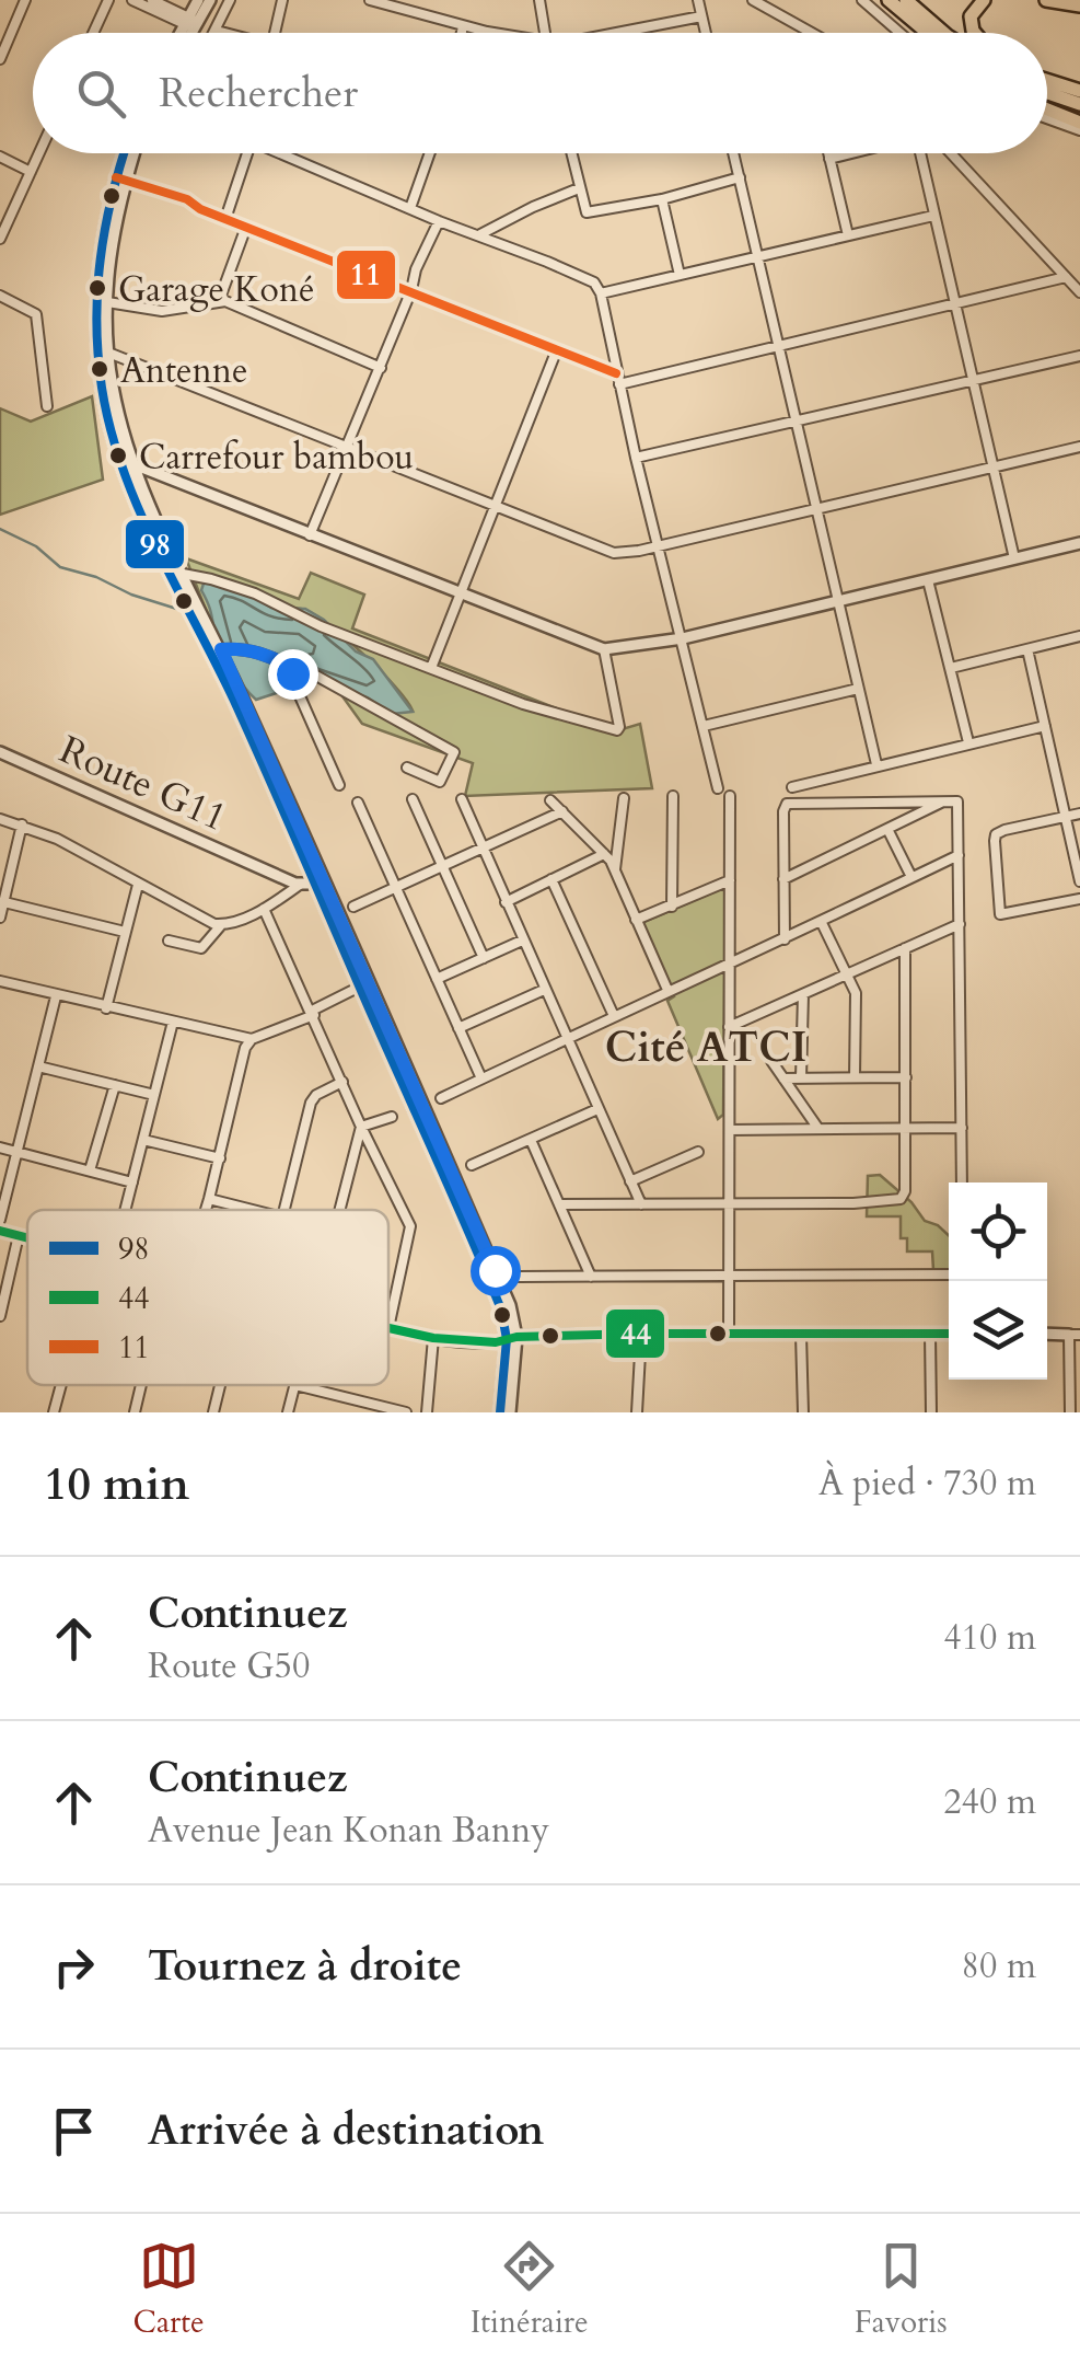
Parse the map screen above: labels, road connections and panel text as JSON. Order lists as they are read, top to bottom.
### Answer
{
  "streets": {
    "street": ["Route G11"]
  },
  "districts": ["Cité ATCI"],
  "places": ["Garage Koné", "Antenne", "Carrefour bambou"],
  "lines": ["transit line 98", "transit line 11", "transit line 44"],
  "legend": ["98", "44", "11"],
  "page": {
    "search": "Rechercher",
    "heading": ["10 min", "À pied · 730 m"],
    "list": [
      ["Continuez", "Route G50", "410 m"],
      ["Continuez", "Avenue Jean Konan Banny", "240 m"],
      ["Tournez à droite", "80 m"],
      "Arrivée à destination"
    ],
    "nav": ["Carte", "Itinéraire", "Favoris"]
  }
}
